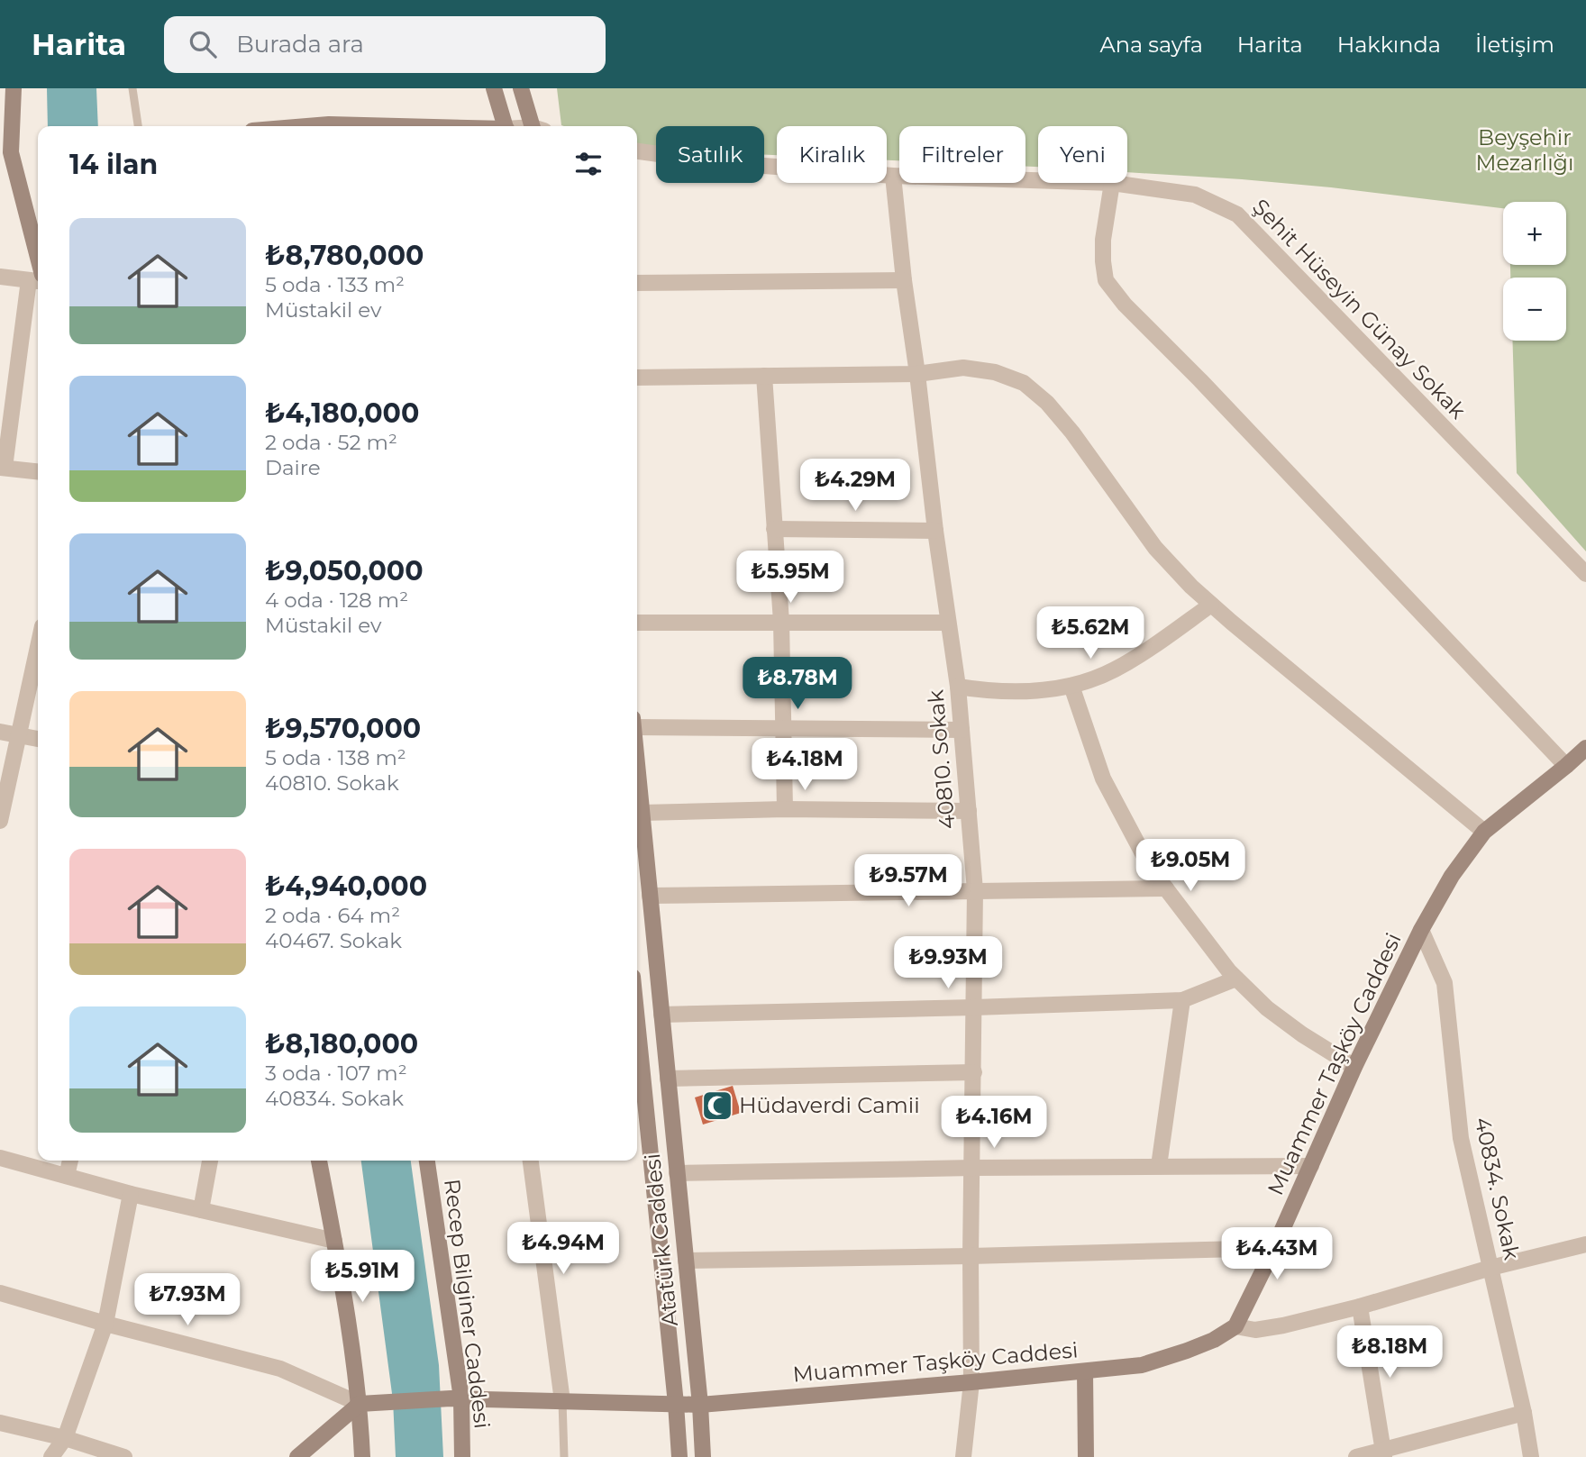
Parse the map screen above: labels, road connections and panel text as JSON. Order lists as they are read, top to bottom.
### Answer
{
  "streets": {
    "street": [
      "Şehit Hüseyin Günay Sokak",
      "40810. Sokak",
      "Muammer Taşköy Caddesi",
      "40834. Sokak",
      "Atatürk Caddesi",
      "Recep Bilginer Caddesi"
    ]
  },
  "crossings": [
    ["Şehit Hüseyin Günay Sokak", "40810. Sokak"],
    ["40810. Sokak", "Muammer Taşköy Caddesi"],
    ["Muammer Taşköy Caddesi", "40834. Sokak"],
    ["Muammer Taşköy Caddesi", "Atatürk Caddesi"],
    ["Muammer Taşköy Caddesi", "Recep Bilginer Caddesi"]
  ],
  "parks": ["Beyşehir Mezarlığı"],
  "places": {
    "mosque": ["Hüdaverdi Camii"]
  },
  "page": {
    "header": "Harita",
    "search": "Burada ara",
    "nav": [
      "Ana sayfa",
      "Harita",
      "Hakkında",
      "İletişim"
    ],
    "chip": [
      "Satılık",
      "Kiralık",
      "Filtreler",
      "Yeni"
    ],
    "heading": "14 ilan",
    "map_buttons": ["+", "−"],
    "list": [
      {
        "name": "₺8,780,000",
        "note": "5 oda · 133 m² · Müstakil ev"
      },
      {
        "name": "₺4,180,000",
        "note": "2 oda · 52 m² · Daire"
      },
      {
        "name": "₺9,050,000",
        "note": "4 oda · 128 m² · Müstakil ev"
      },
      {
        "name": "₺9,570,000",
        "note": "5 oda · 138 m² · 40810. Sokak"
      },
      {
        "name": "₺4,940,000",
        "note": "2 oda · 64 m² · 40467. Sokak"
      },
      {
        "name": "₺8,180,000",
        "note": "3 oda · 107 m² · 40834. Sokak"
      }
    ],
    "price": [
      "₺4.29M",
      "₺5.95M",
      "₺5.62M",
      "₺8.78M",
      "₺4.18M",
      "₺9.05M",
      "₺9.57M",
      "₺9.93M",
      "₺4.16M",
      "₺4.94M",
      "₺4.43M",
      "₺5.91M",
      "₺7.93M",
      "₺8.18M"
    ]
  }
}
